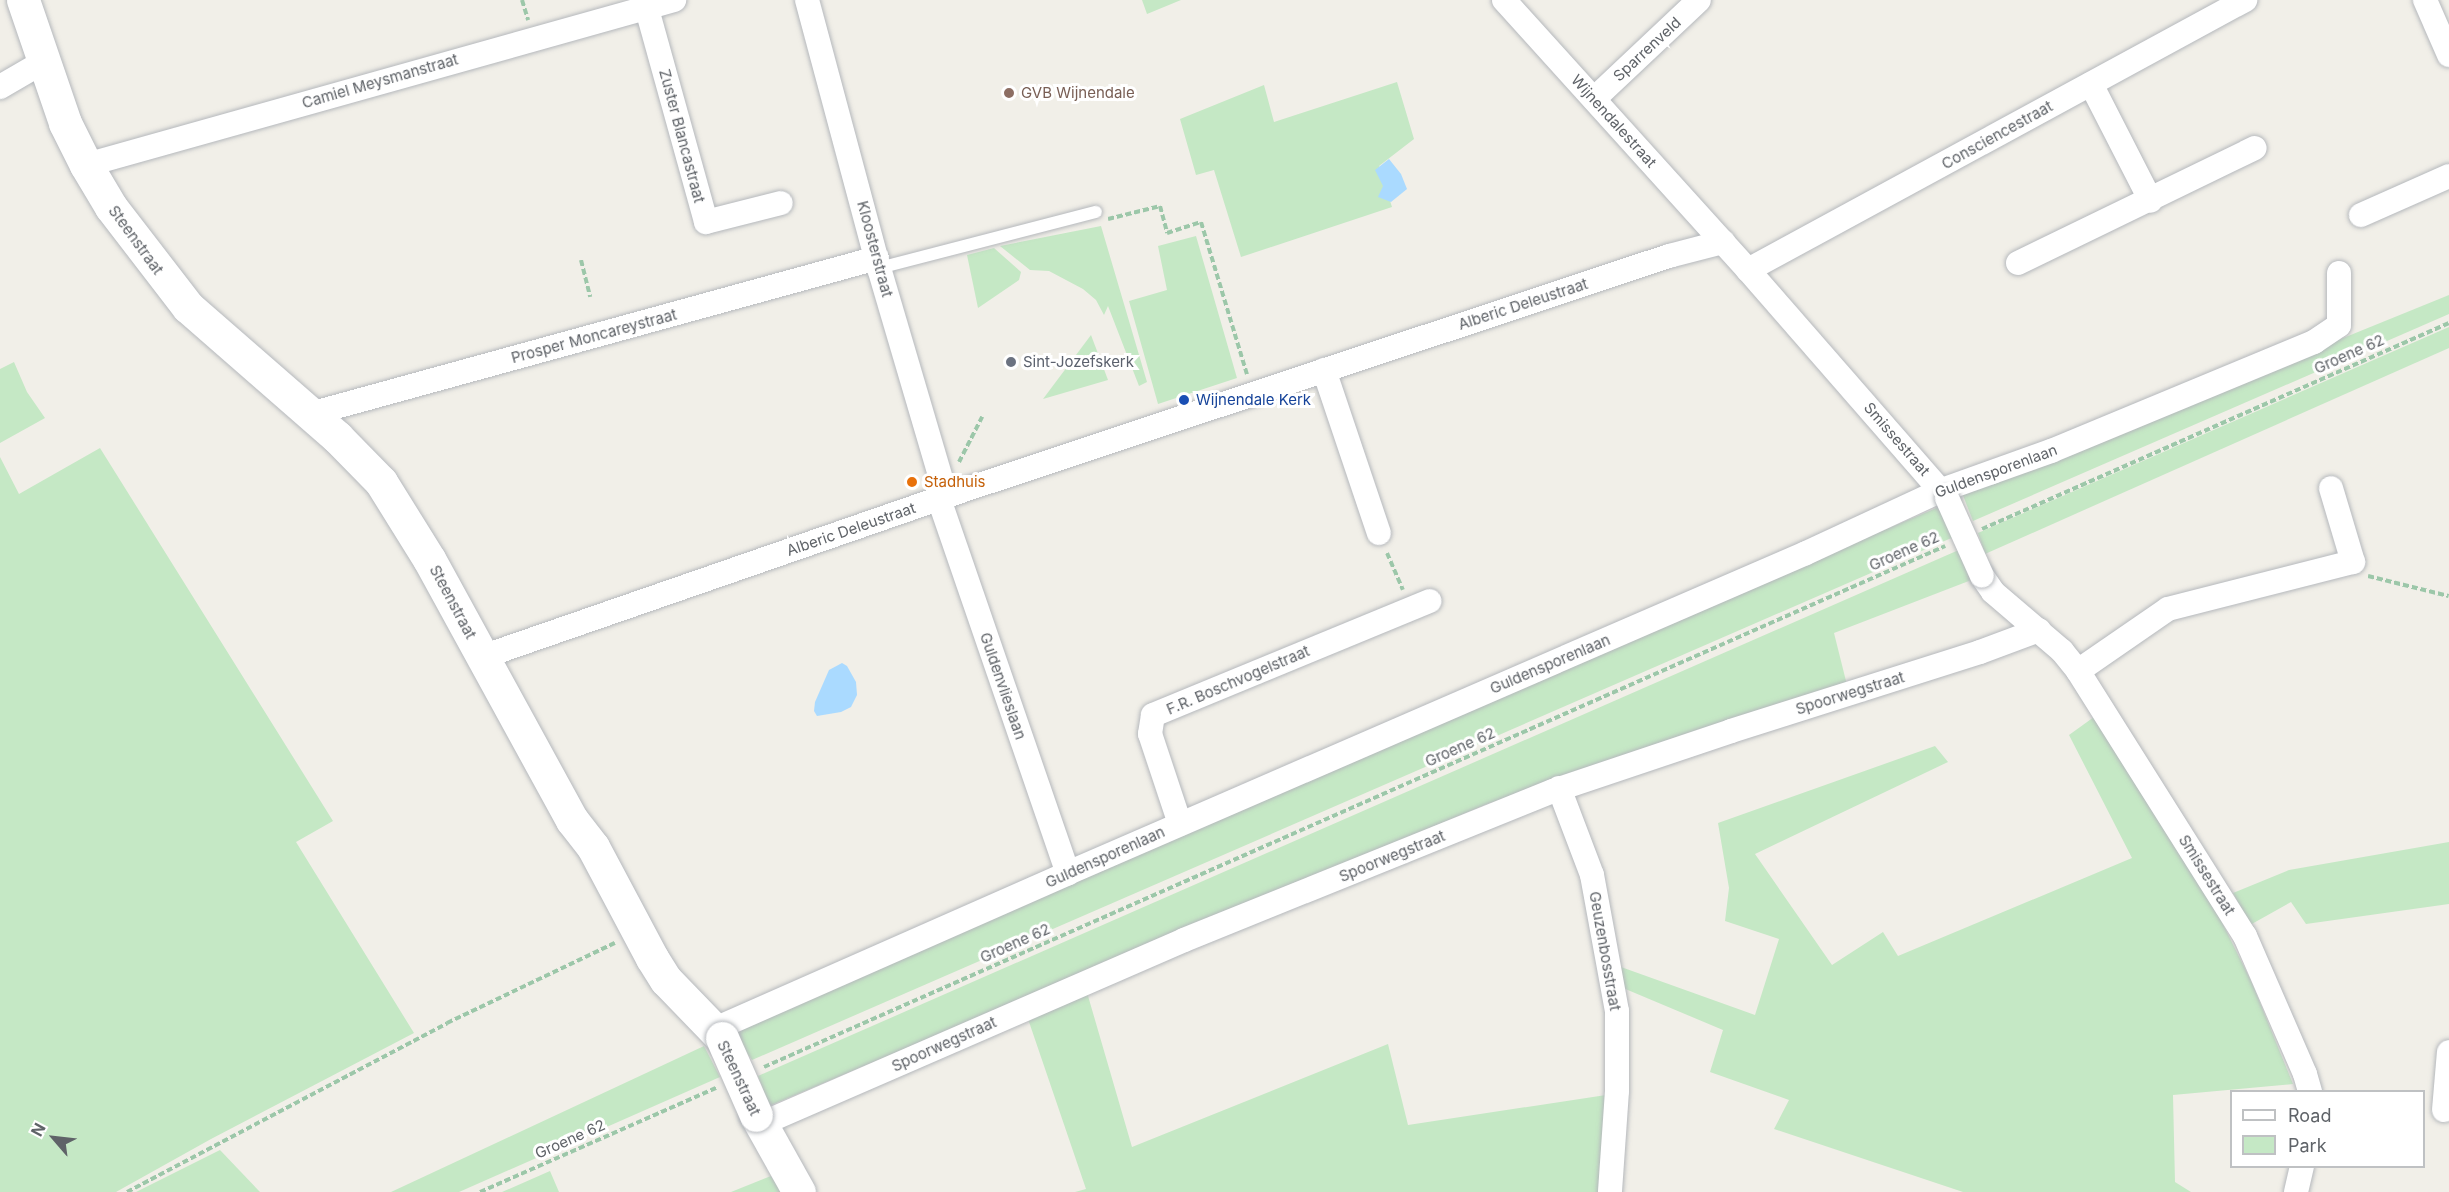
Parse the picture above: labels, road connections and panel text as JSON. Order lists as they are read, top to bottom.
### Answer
{
  "streets": {
    "street": [
      "Sparrenveld",
      "Camiel Meysmanstraat",
      "Wijnendalestraat",
      "Consciencestraat",
      "Zuster Blancastraat",
      "Steenstraat",
      "Kloosterstraat",
      "Alberic Deleustraat",
      "Prosper Moncareystraat",
      "Smissestraat",
      "Guldensporenlaan",
      "F.R. Boschvogelstraat",
      "Guldenvlieslaan",
      "Spoorwegstraat",
      "Geuzenbosstraat"
    ],
    "path": ["Groene 62"]
  },
  "crossings": [
    ["Sparrenveld", "Wijnendalestraat"],
    ["Camiel Meysmanstraat", "Zuster Blancastraat"],
    ["Camiel Meysmanstraat", "Steenstraat"],
    ["Wijnendalestraat", "Alberic Deleustraat"],
    ["Wijnendalestraat", "Smissestraat"],
    ["Consciencestraat", "Smissestraat"],
    ["Steenstraat", "Alberic Deleustraat"],
    ["Steenstraat", "Prosper Moncareystraat"],
    ["Steenstraat", "Guldensporenlaan"],
    ["Steenstraat", "Spoorwegstraat"],
    ["Kloosterstraat", "Alberic Deleustraat"],
    ["Kloosterstraat", "Prosper Moncareystraat"],
    ["Kloosterstraat", "Guldenvlieslaan"],
    ["Alberic Deleustraat", "Smissestraat"],
    ["Alberic Deleustraat", "Guldenvlieslaan"],
    ["Smissestraat", "Guldensporenlaan"],
    ["Smissestraat", "Spoorwegstraat"],
    ["Guldensporenlaan", "F.R. Boschvogelstraat"],
    ["Guldensporenlaan", "Guldenvlieslaan"],
    ["Spoorwegstraat", "Geuzenbosstraat"]
  ],
  "places": [
    "GVB Wijnendale",
    "Sint-Jozefskerk",
    "Wijnendale Kerk",
    "Stadhuis"
  ],
  "legend": ["Road", "Park"],
  "north": "top left"
}
